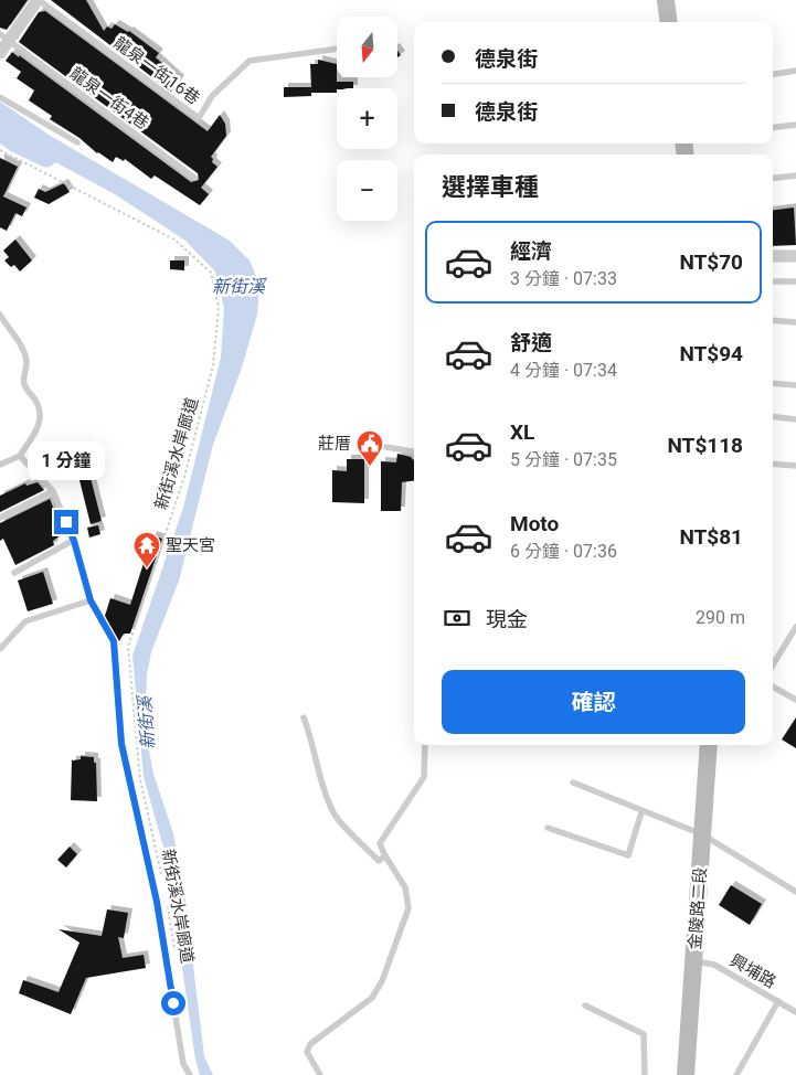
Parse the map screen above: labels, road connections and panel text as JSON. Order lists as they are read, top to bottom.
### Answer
{
  "streets": {
    "main road": ["金陵路二段"],
    "lane": ["龍泉一街16巷", "龍泉一街4巷", "興埔路"],
    "path": ["新街溪水岸廊道"]
  },
  "crossings": [
    ["金陵路二段", "興埔路"]
  ],
  "water": ["新街溪"],
  "places": {
    "public building": ["莊厝"],
    "temple": ["聖天宮"]
  },
  "north": "bottom",
  "page": {
    "map_buttons": ["+", "−"],
    "banner": ["德泉街", "德泉街"],
    "heading": "選擇車種",
    "list": [
      {
        "name": "經濟",
        "note": "3 分鐘 · 07:33",
        "value": "NT$70"
      },
      {
        "name": "舒適",
        "note": "4 分鐘 · 07:34",
        "value": "NT$94"
      },
      {
        "name": "XL",
        "note": "5 分鐘 · 07:35",
        "value": "NT$118"
      },
      {
        "name": "Moto",
        "note": "6 分鐘 · 07:36",
        "value": "NT$81"
      }
    ],
    "bubble": "1 分鐘",
    "pay": ["現金", "290 m"],
    "buttons": "確認"
  }
}
